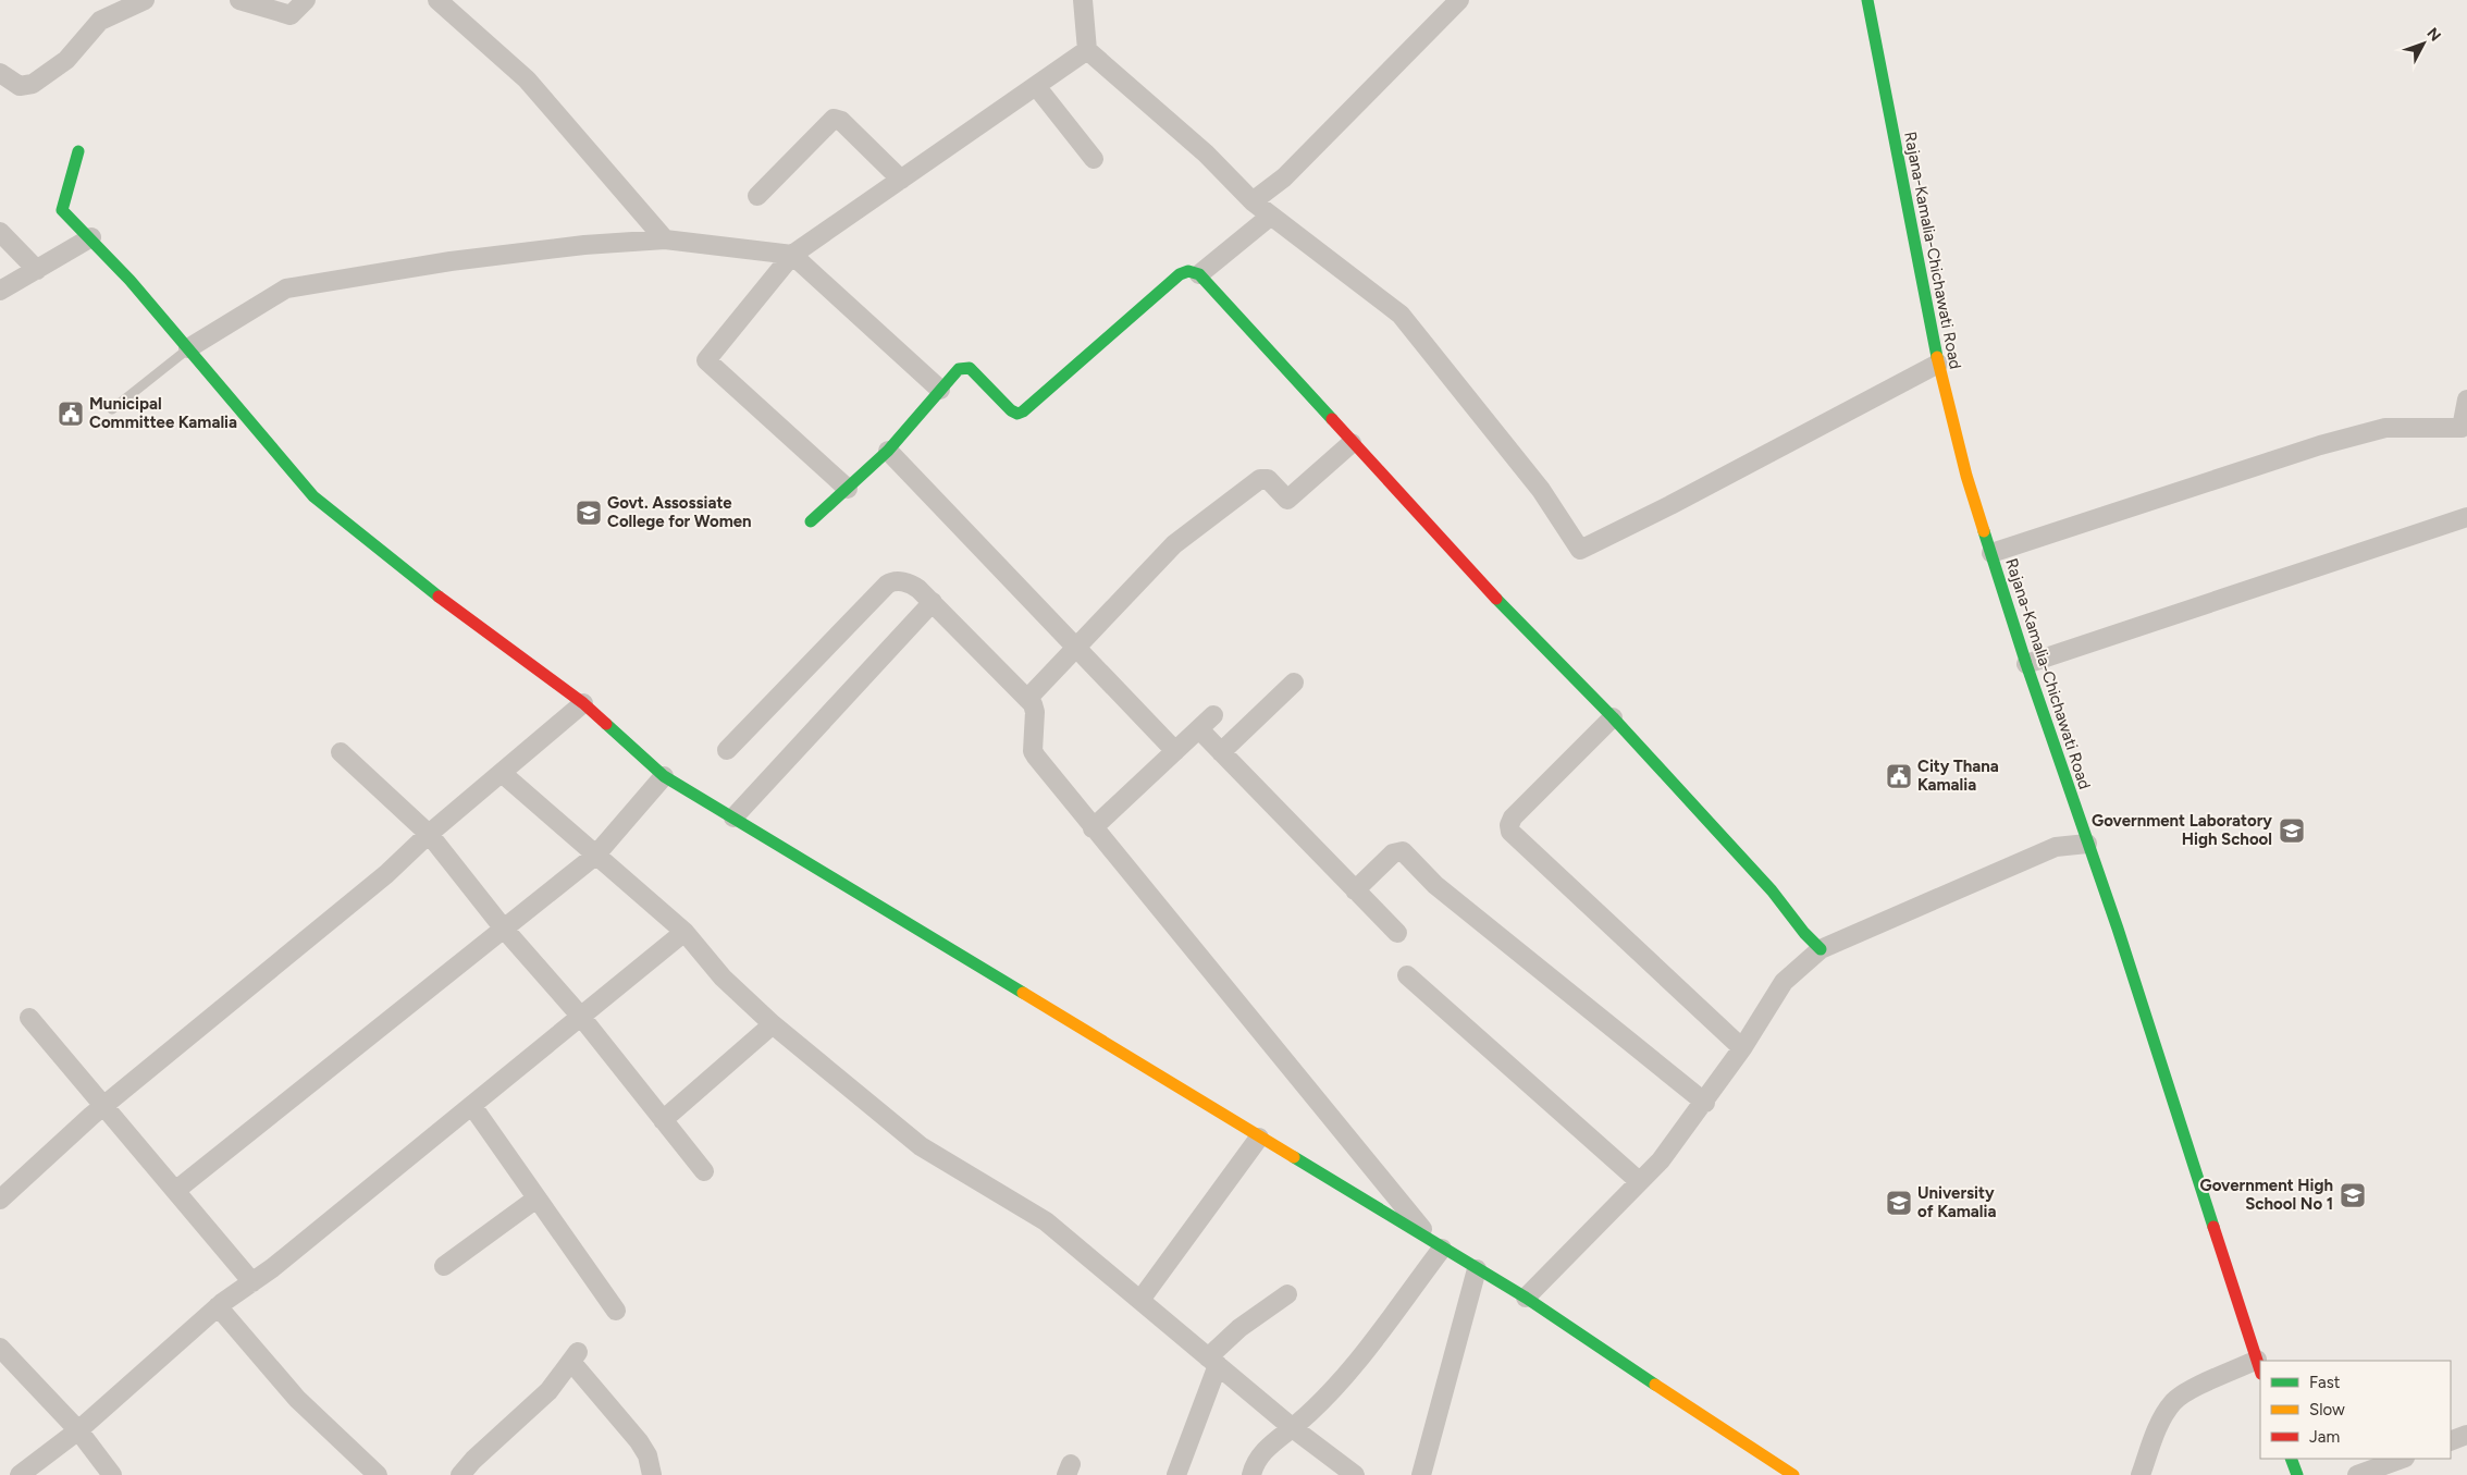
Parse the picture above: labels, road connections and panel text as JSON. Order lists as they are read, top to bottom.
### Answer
{
  "streets": {
    "street": ["Rajana-Kamalia-Chichawati Road"]
  },
  "places": {
    "public building": ["Municipal Committee Kamalia", "City Thana Kamalia"],
    "school or university": [
      "Govt. Assossiate College for Women",
      "Government Laboratory High School",
      "Government High School No 1",
      "University of Kamalia"
    ]
  },
  "legend": ["Fast", "Slow", "Jam"],
  "north": "top right"
}
